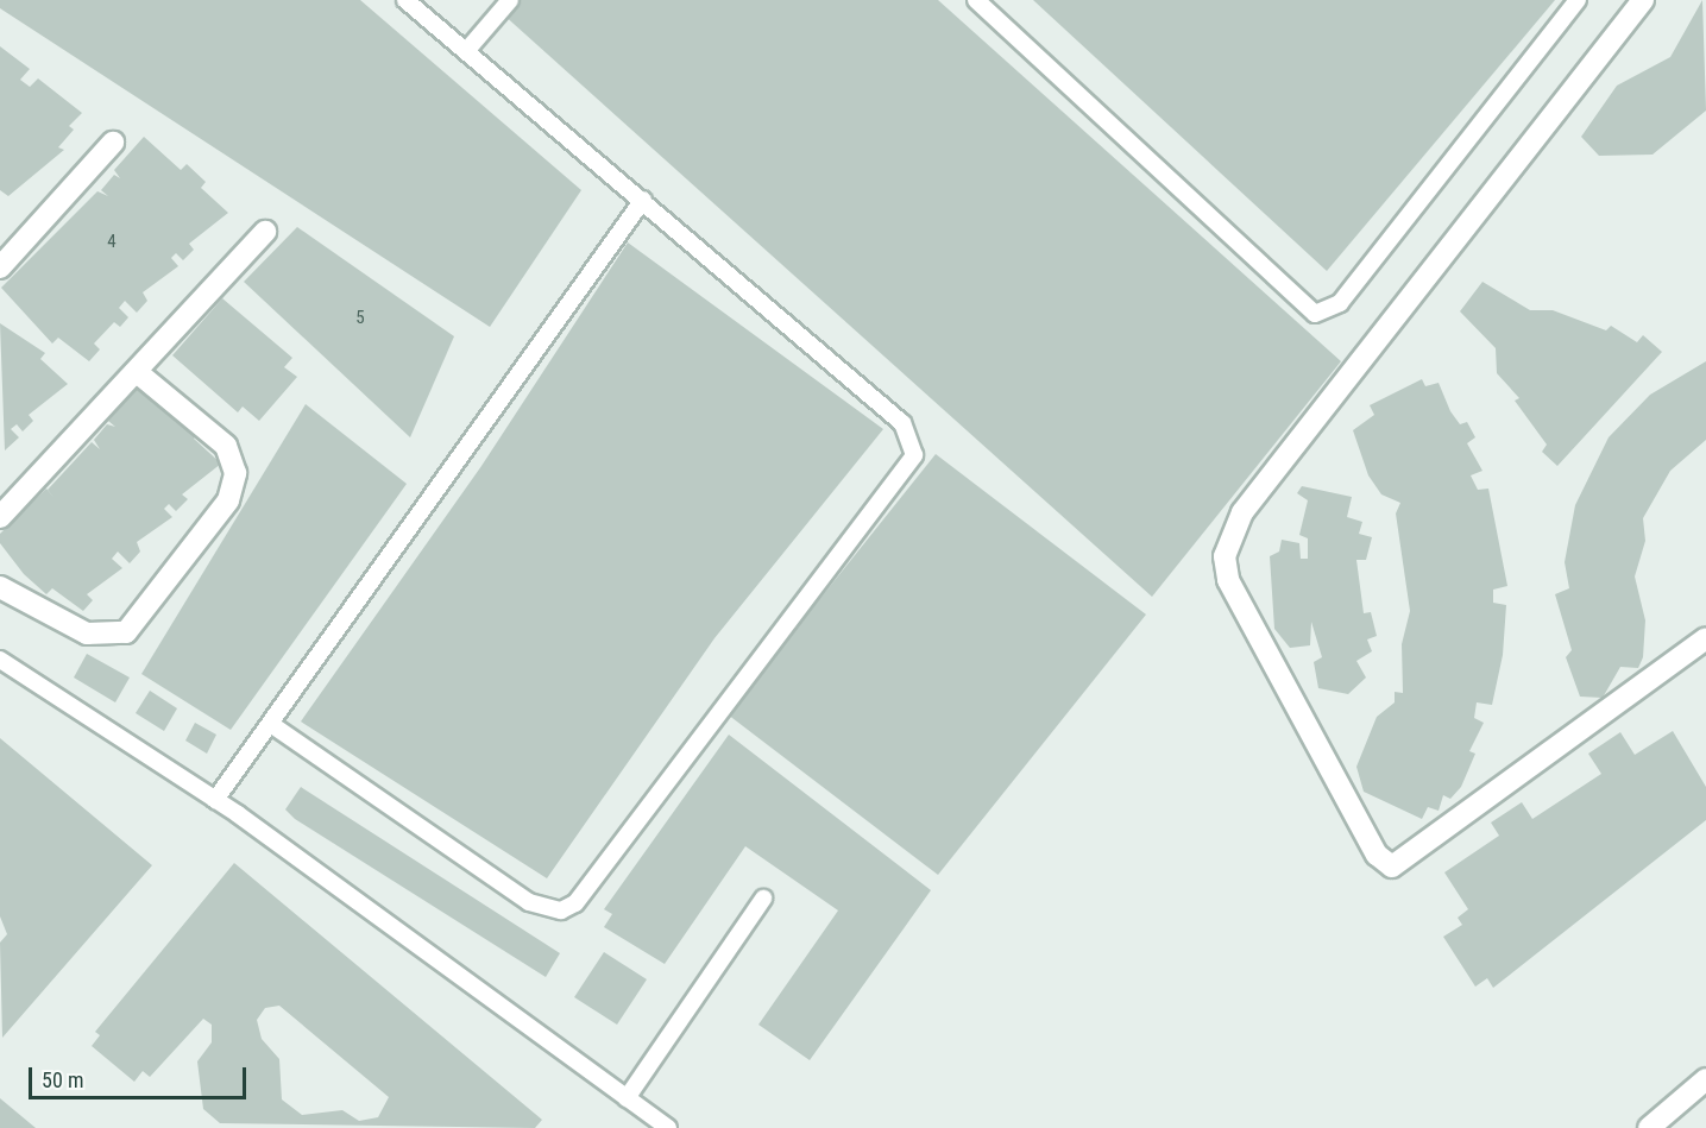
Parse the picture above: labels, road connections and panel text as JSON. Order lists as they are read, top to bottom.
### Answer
{
  "house_numbers": ["4", "5"],
  "scale_bar": "50 m"
}
